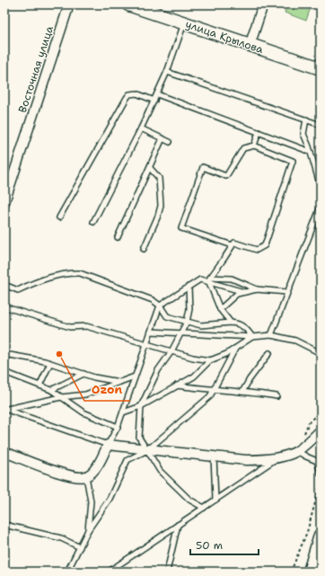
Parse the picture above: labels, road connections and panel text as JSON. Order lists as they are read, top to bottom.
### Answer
{
  "streets": {
    "street": ["улица Крылова", "Восточная улица"]
  },
  "places": ["Ozon"],
  "scale_bar": "50 m"
}
